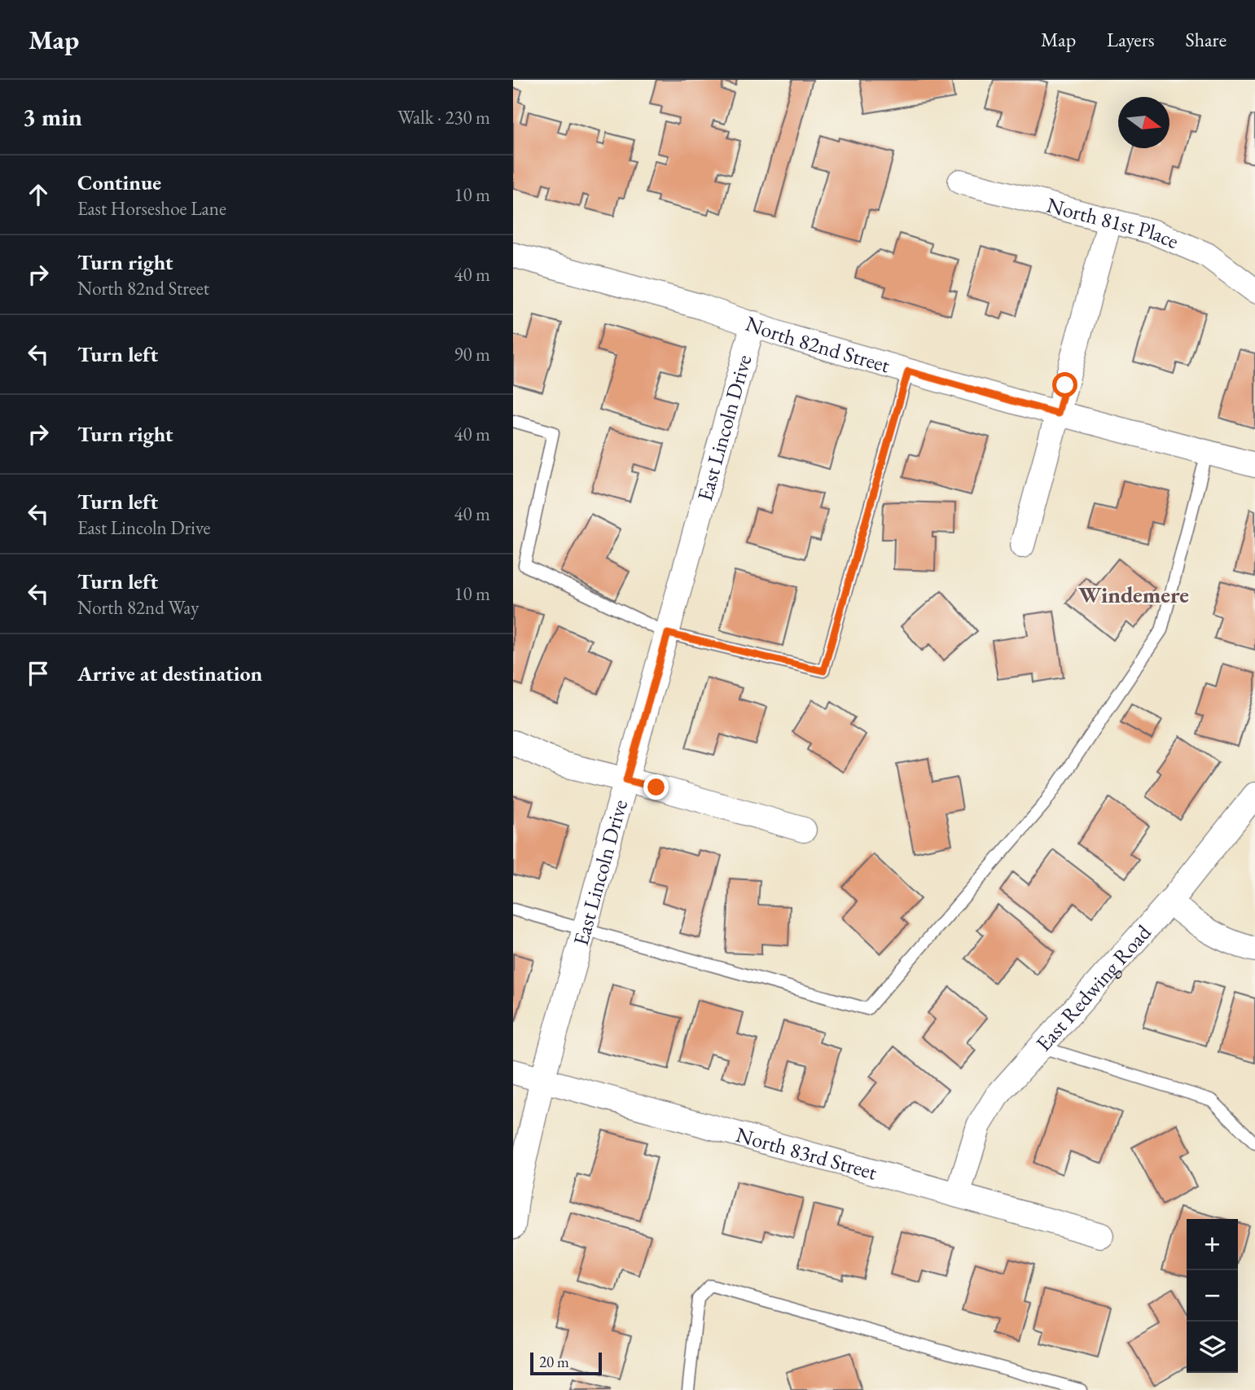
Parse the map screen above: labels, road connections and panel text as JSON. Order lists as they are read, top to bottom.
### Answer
{
  "streets": {
    "street": [
      "North 81st Place",
      "North 82nd Street",
      "East Lincoln Drive",
      "East Redwing Road",
      "North 83rd Street"
    ]
  },
  "crossings": [
    ["North 82nd Street", "East Lincoln Drive"],
    ["East Lincoln Drive", "North 83rd Street"],
    ["East Redwing Road", "North 83rd Street"]
  ],
  "districts": ["Windemere"],
  "scale_bar": "20 m",
  "north": "right",
  "page": {
    "header": "Map",
    "nav": ["Map", "Layers", "Share"],
    "heading": ["3 min", "Walk · 230 m"],
    "list": [
      ["Continue", "East Horseshoe Lane", "10 m"],
      ["Turn right", "North 82nd Street", "40 m"],
      ["Turn left", "90 m"],
      ["Turn right", "40 m"],
      ["Turn left", "East Lincoln Drive", "40 m"],
      ["Turn left", "North 82nd Way", "10 m"],
      "Arrive at destination"
    ],
    "map_buttons": ["+", "−"],
    "scale": "20 m"
  }
}
